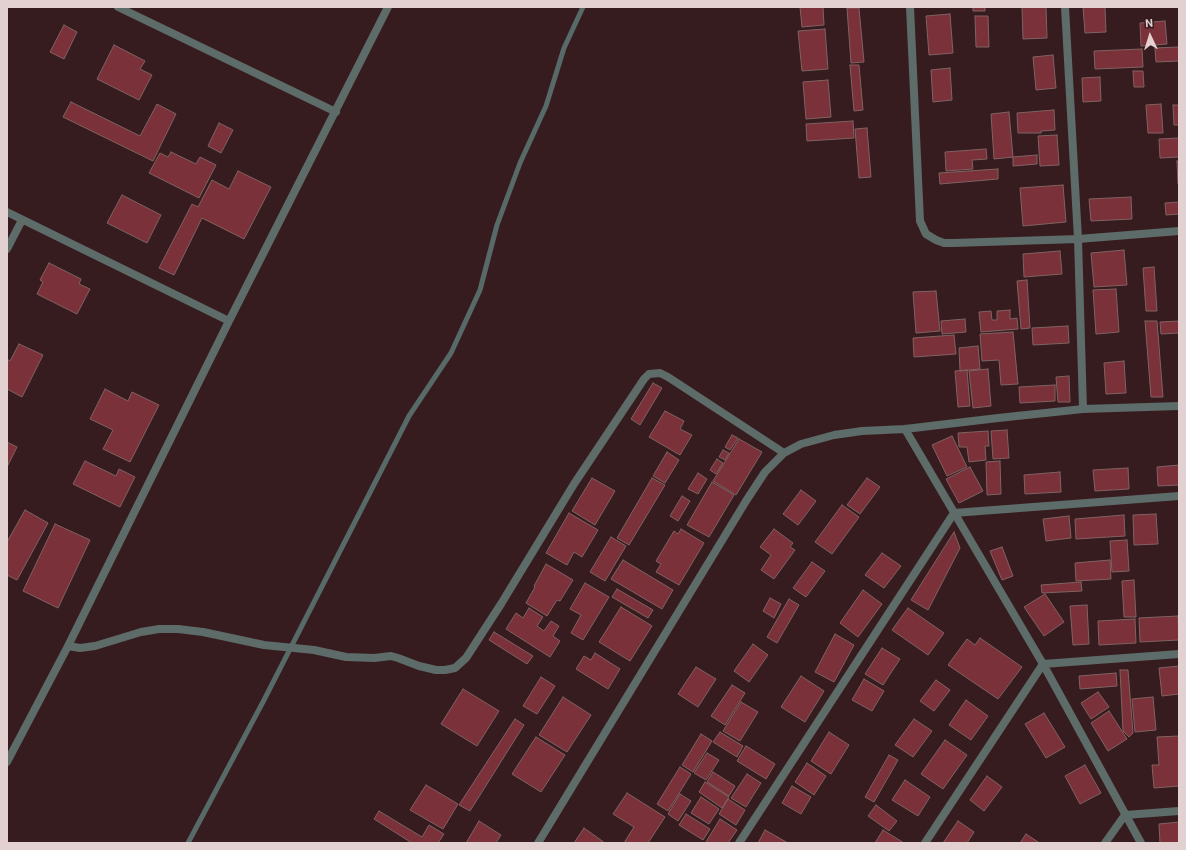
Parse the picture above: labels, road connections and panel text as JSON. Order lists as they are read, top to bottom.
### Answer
{
  "north": "top"
}
